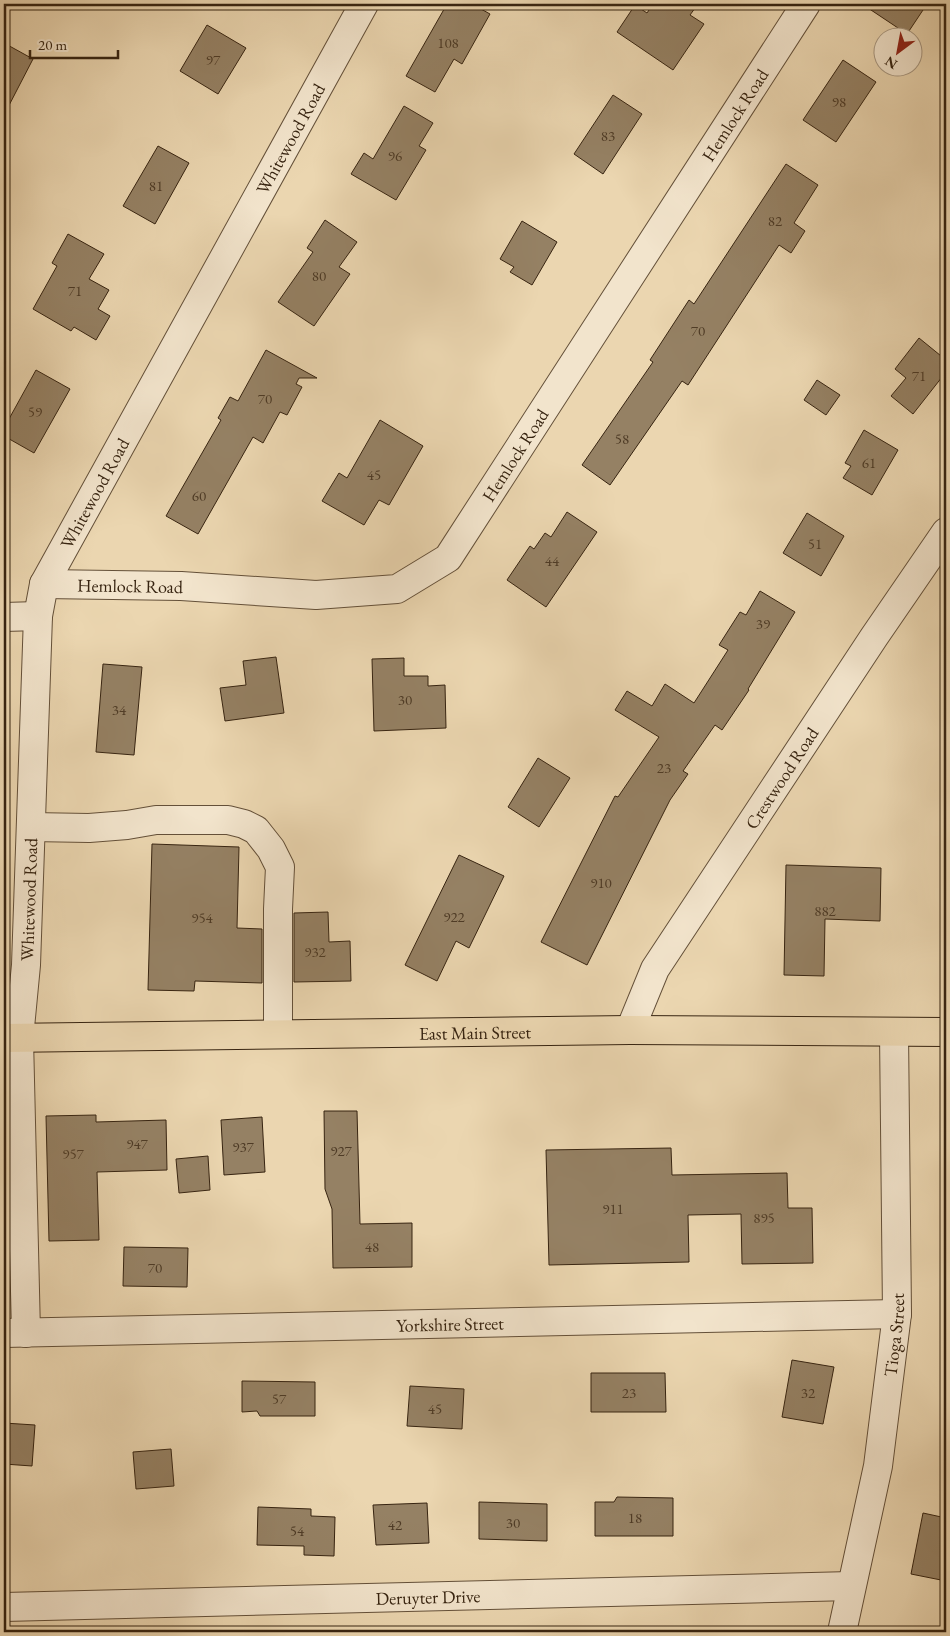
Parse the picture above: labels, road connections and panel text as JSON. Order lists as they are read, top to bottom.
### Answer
{
  "streets": {
    "highway": ["East Main Street"],
    "street": [
      "Hemlock Road",
      "Whitewood Road",
      "Crestwood Road",
      "Yorkshire Street",
      "Tioga Street",
      "Deruyter Drive"
    ]
  },
  "crossings": [
    ["Hemlock Road", "Whitewood Road"],
    ["Whitewood Road", "East Main Street"],
    ["Whitewood Road", "Yorkshire Street"],
    ["Crestwood Road", "East Main Street"],
    ["East Main Street", "Tioga Street"],
    ["Yorkshire Street", "Tioga Street"],
    ["Tioga Street", "Deruyter Drive"]
  ],
  "house_numbers": [
    "108",
    "97",
    "98",
    "83",
    "96",
    "81",
    "82",
    "80",
    "71",
    "70",
    "71",
    "70",
    "59",
    "58",
    "61",
    "45",
    "60",
    "51",
    "44",
    "39",
    "30",
    "34",
    "23",
    "910",
    "882",
    "922",
    "954",
    "932",
    "947",
    "937",
    "927",
    "957",
    "911",
    "895",
    "48",
    "70",
    "23",
    "32",
    "57",
    "45",
    "18",
    "30",
    "42",
    "54"
  ],
  "scale_bar": "20 m",
  "north": "bottom left"
}
